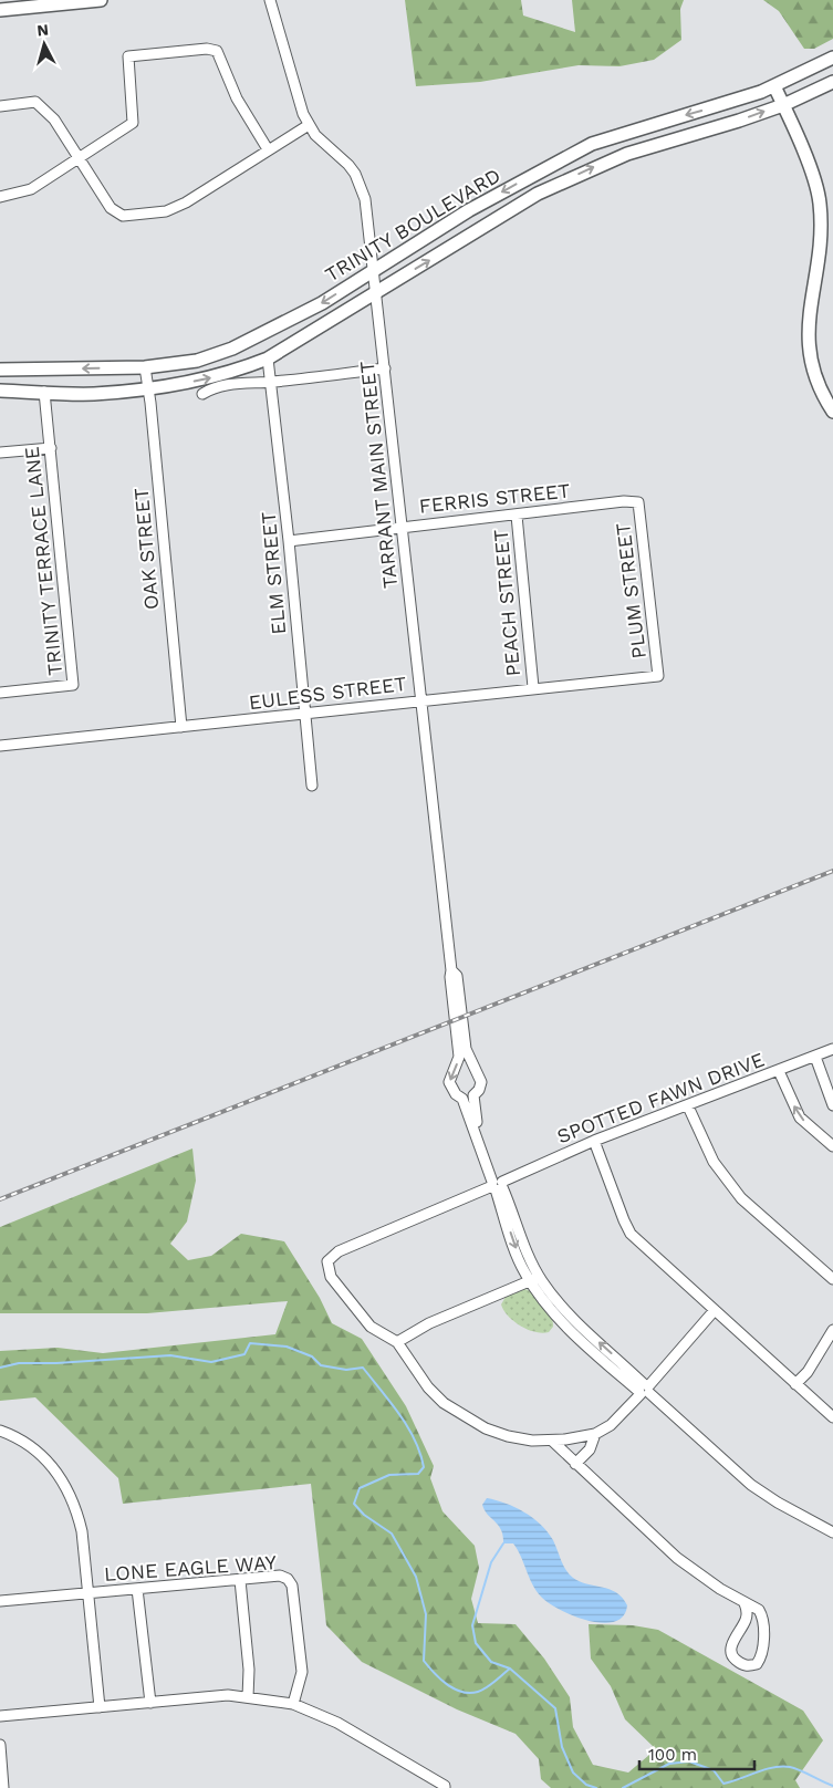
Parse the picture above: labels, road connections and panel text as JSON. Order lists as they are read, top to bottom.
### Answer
{
  "streets": {
    "main road": ["TRINITY BOULEVARD"],
    "street": [
      "TARRANT MAIN STREET",
      "FERRIS STREET",
      "OAK STREET",
      "TRINITY TERRACE LANE",
      "ELM STREET",
      "PLUM STREET",
      "PEACH STREET",
      "EULESS STREET",
      "SPOTTED FAWN DRIVE",
      "LONE EAGLE WAY"
    ]
  },
  "crossings": [
    ["TRINITY BOULEVARD", "TARRANT MAIN STREET"],
    ["TRINITY BOULEVARD", "OAK STREET"],
    ["TRINITY BOULEVARD", "TRINITY TERRACE LANE"],
    ["TRINITY BOULEVARD", "ELM STREET"],
    ["TARRANT MAIN STREET", "FERRIS STREET"],
    ["TARRANT MAIN STREET", "EULESS STREET"],
    ["FERRIS STREET", "ELM STREET"],
    ["FERRIS STREET", "PLUM STREET"],
    ["FERRIS STREET", "PEACH STREET"],
    ["OAK STREET", "EULESS STREET"],
    ["ELM STREET", "EULESS STREET"],
    ["PLUM STREET", "EULESS STREET"],
    ["PEACH STREET", "EULESS STREET"]
  ],
  "scale_bar": "100 m",
  "north": "top"
}
